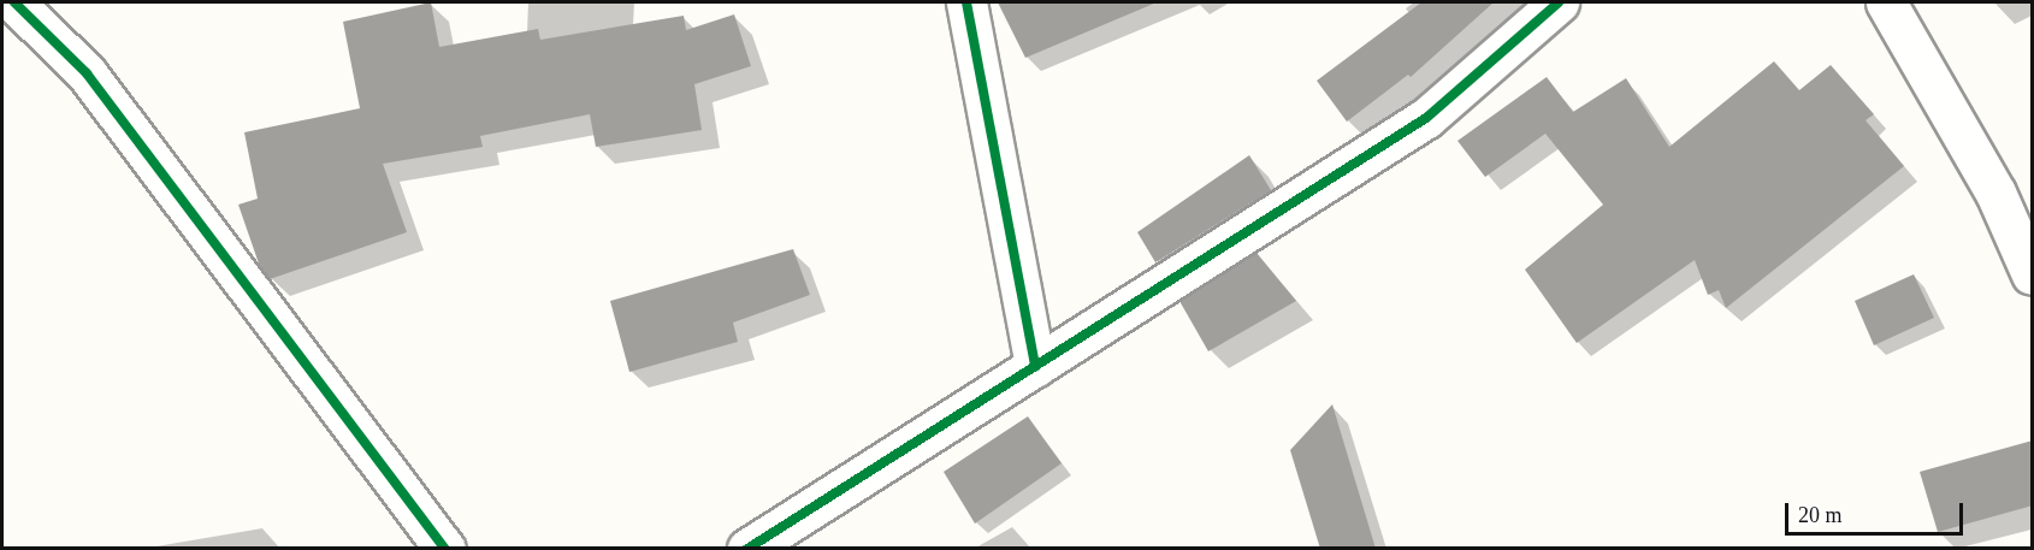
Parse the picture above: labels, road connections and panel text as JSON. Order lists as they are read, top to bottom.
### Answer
{
  "scale_bar": "20 m"
}
